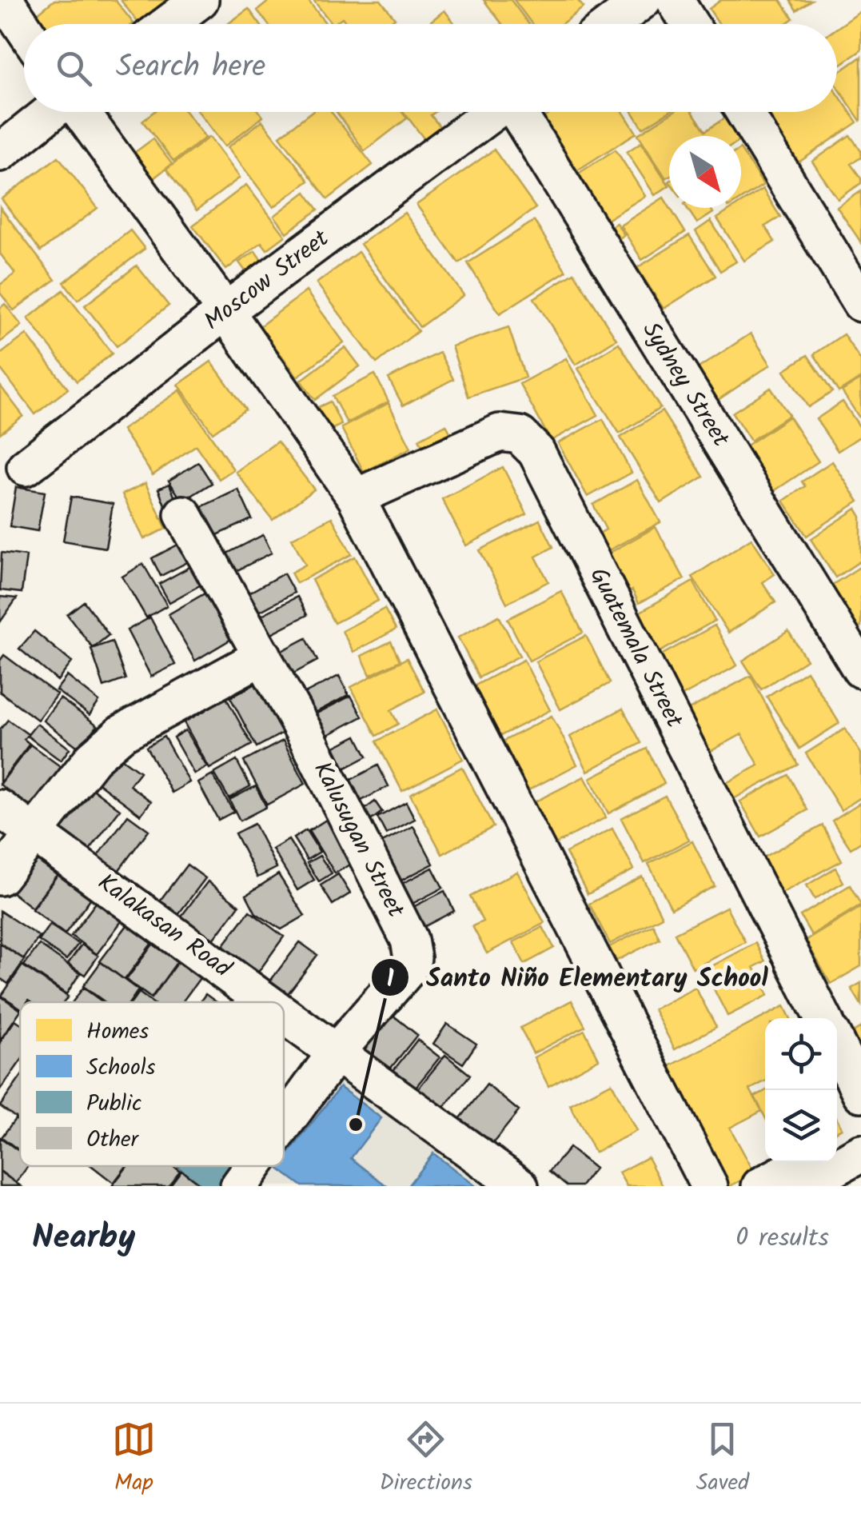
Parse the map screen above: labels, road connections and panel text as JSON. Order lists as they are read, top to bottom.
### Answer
{
  "streets": {
    "street": [
      "Moscow Street",
      "Sydney Street",
      "Guatemala Street",
      "Kalusugan Street",
      "Kalakasan Road"
    ]
  },
  "crossings": [
    ["Kalusugan Street", "Kalakasan Road"]
  ],
  "places": ["Santo Niño Elementary School"],
  "legend": [
    "Homes",
    "Schools",
    "Public",
    "Other"
  ],
  "north": "bottom right",
  "page": {
    "search": "Search here",
    "heading": ["Nearby", "0 results"],
    "nav": ["Map", "Directions", "Saved"]
  }
}
